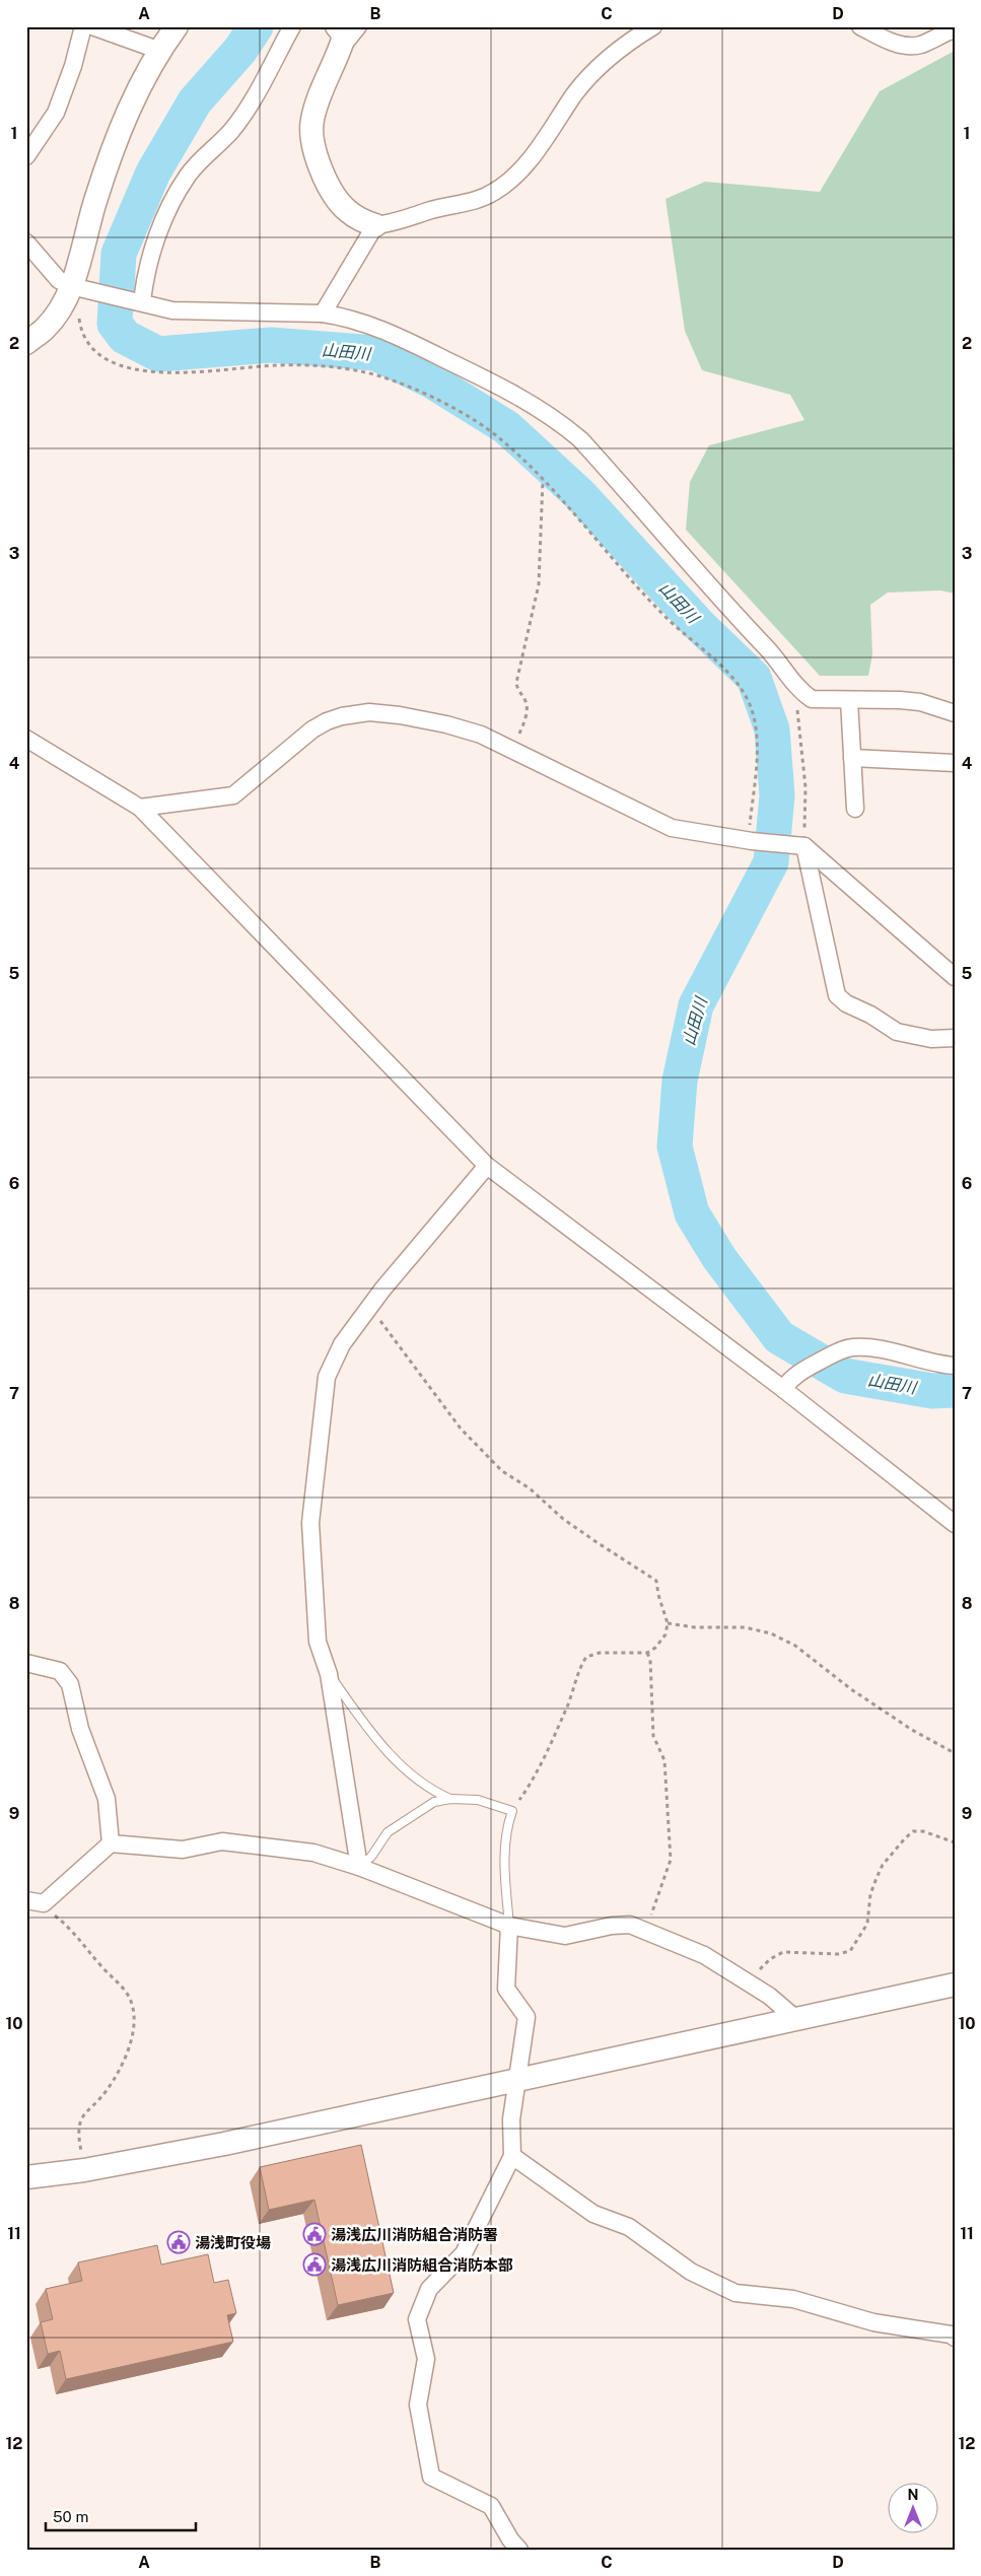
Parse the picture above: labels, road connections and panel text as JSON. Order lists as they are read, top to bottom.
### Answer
{
  "water": ["山田川"],
  "places": {
    "public building": ["湯浅広川消防組合消防署", "湯浅町役場", "湯浅広川消防組合消防本部"]
  },
  "scale_bar": "50 m",
  "north": "top",
  "grid": {
    "columns": [
      "A",
      "B",
      "C",
      "D"
    ],
    "rows": [
      "1",
      "2",
      "3",
      "4",
      "5",
      "6",
      "7",
      "8",
      "9",
      "10",
      "11",
      "12"
    ]
  }
}
